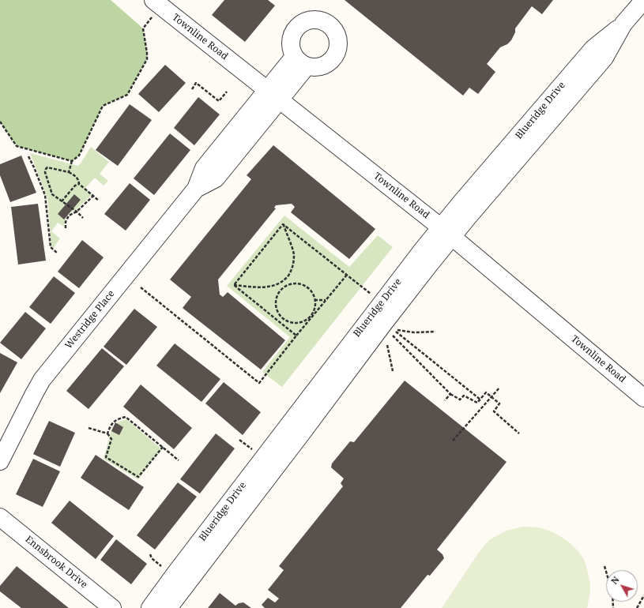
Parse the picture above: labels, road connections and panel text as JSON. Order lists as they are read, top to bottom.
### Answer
{
  "streets": {
    "street": [
      "Townline Road",
      "Blueridge Drive",
      "Westridge Place",
      "Ennsbrook Drive"
    ]
  },
  "crossings": [
    ["Townline Road", "Blueridge Drive"],
    ["Townline Road", "Westridge Place"]
  ],
  "north": "top left"
}
